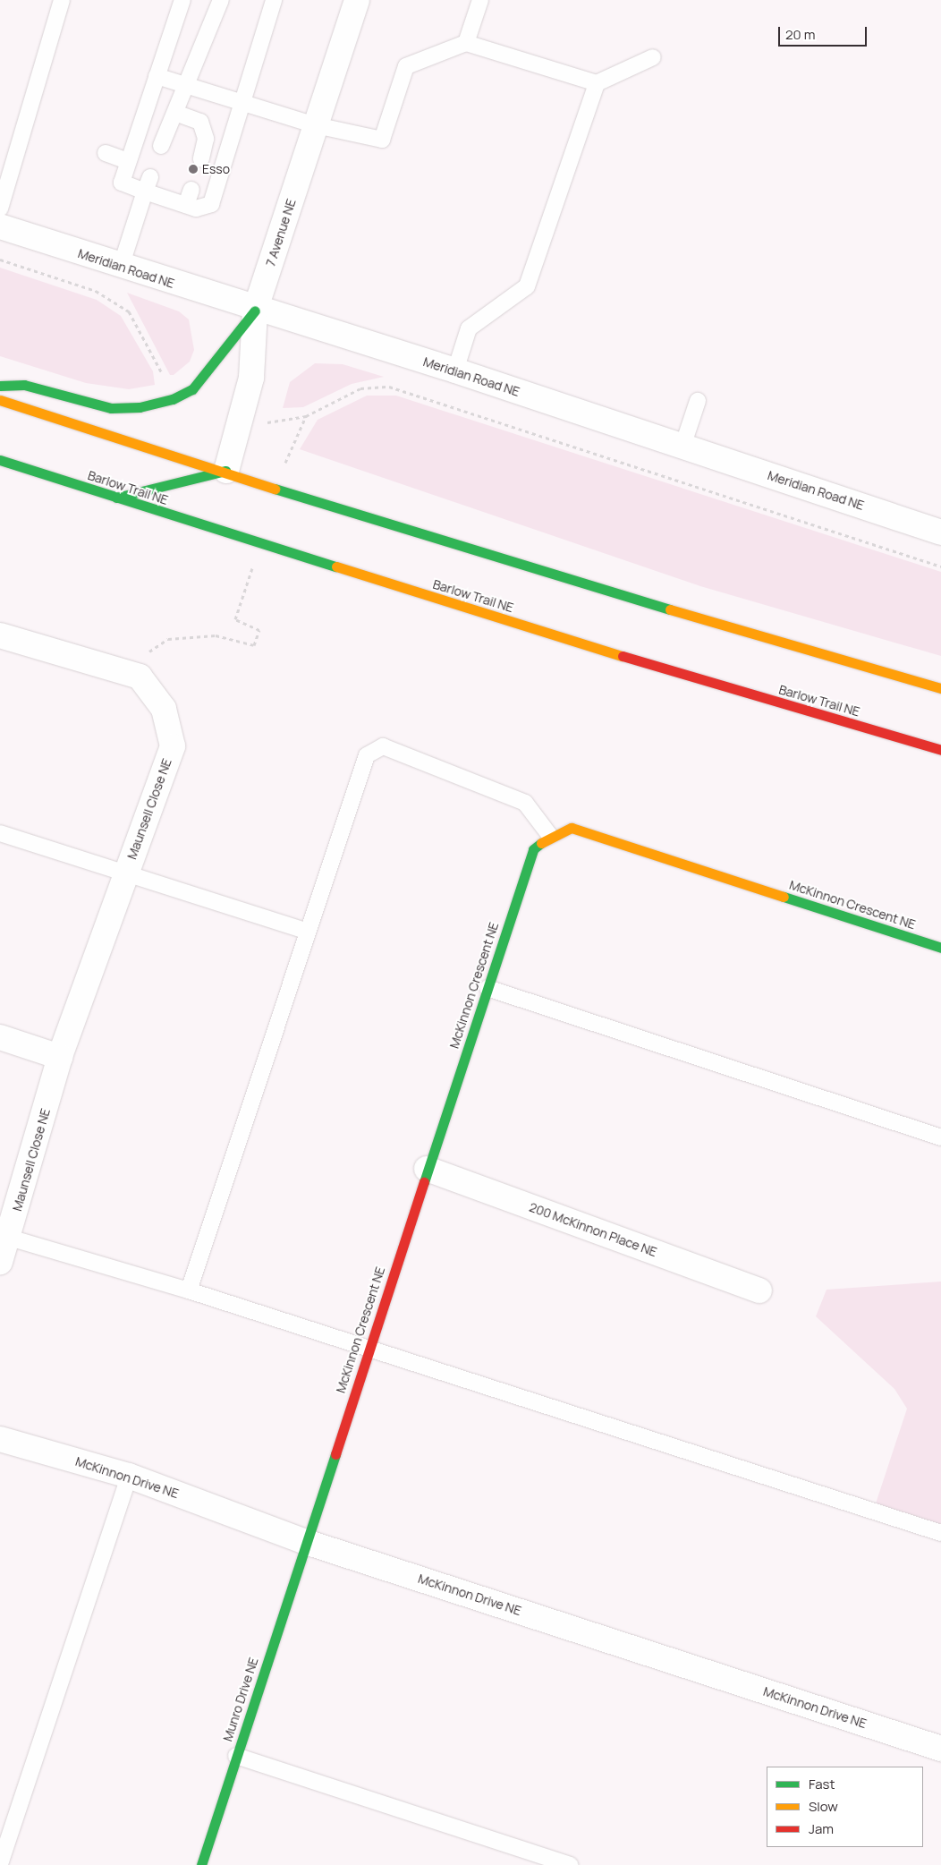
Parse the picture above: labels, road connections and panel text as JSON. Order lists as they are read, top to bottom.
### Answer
{
  "streets": {
    "main road": ["Barlow Trail NE", "McKinnon Crescent NE", "Munro Drive NE"],
    "street": [
      "7 Avenue NE",
      "Meridian Road NE",
      "Maunsell Close NE",
      "200 McKinnon Place NE",
      "McKinnon Drive NE"
    ]
  },
  "crossings": [
    ["7 Avenue NE", "Meridian Road NE"],
    ["McKinnon Crescent NE", "200 McKinnon Place NE"],
    ["McKinnon Crescent NE", "McKinnon Drive NE"],
    ["McKinnon Crescent NE", "Munro Drive NE"],
    ["McKinnon Drive NE", "Munro Drive NE"]
  ],
  "places": ["Esso"],
  "legend": ["Fast", "Slow", "Jam"],
  "scale_bar": "20 m"
}
